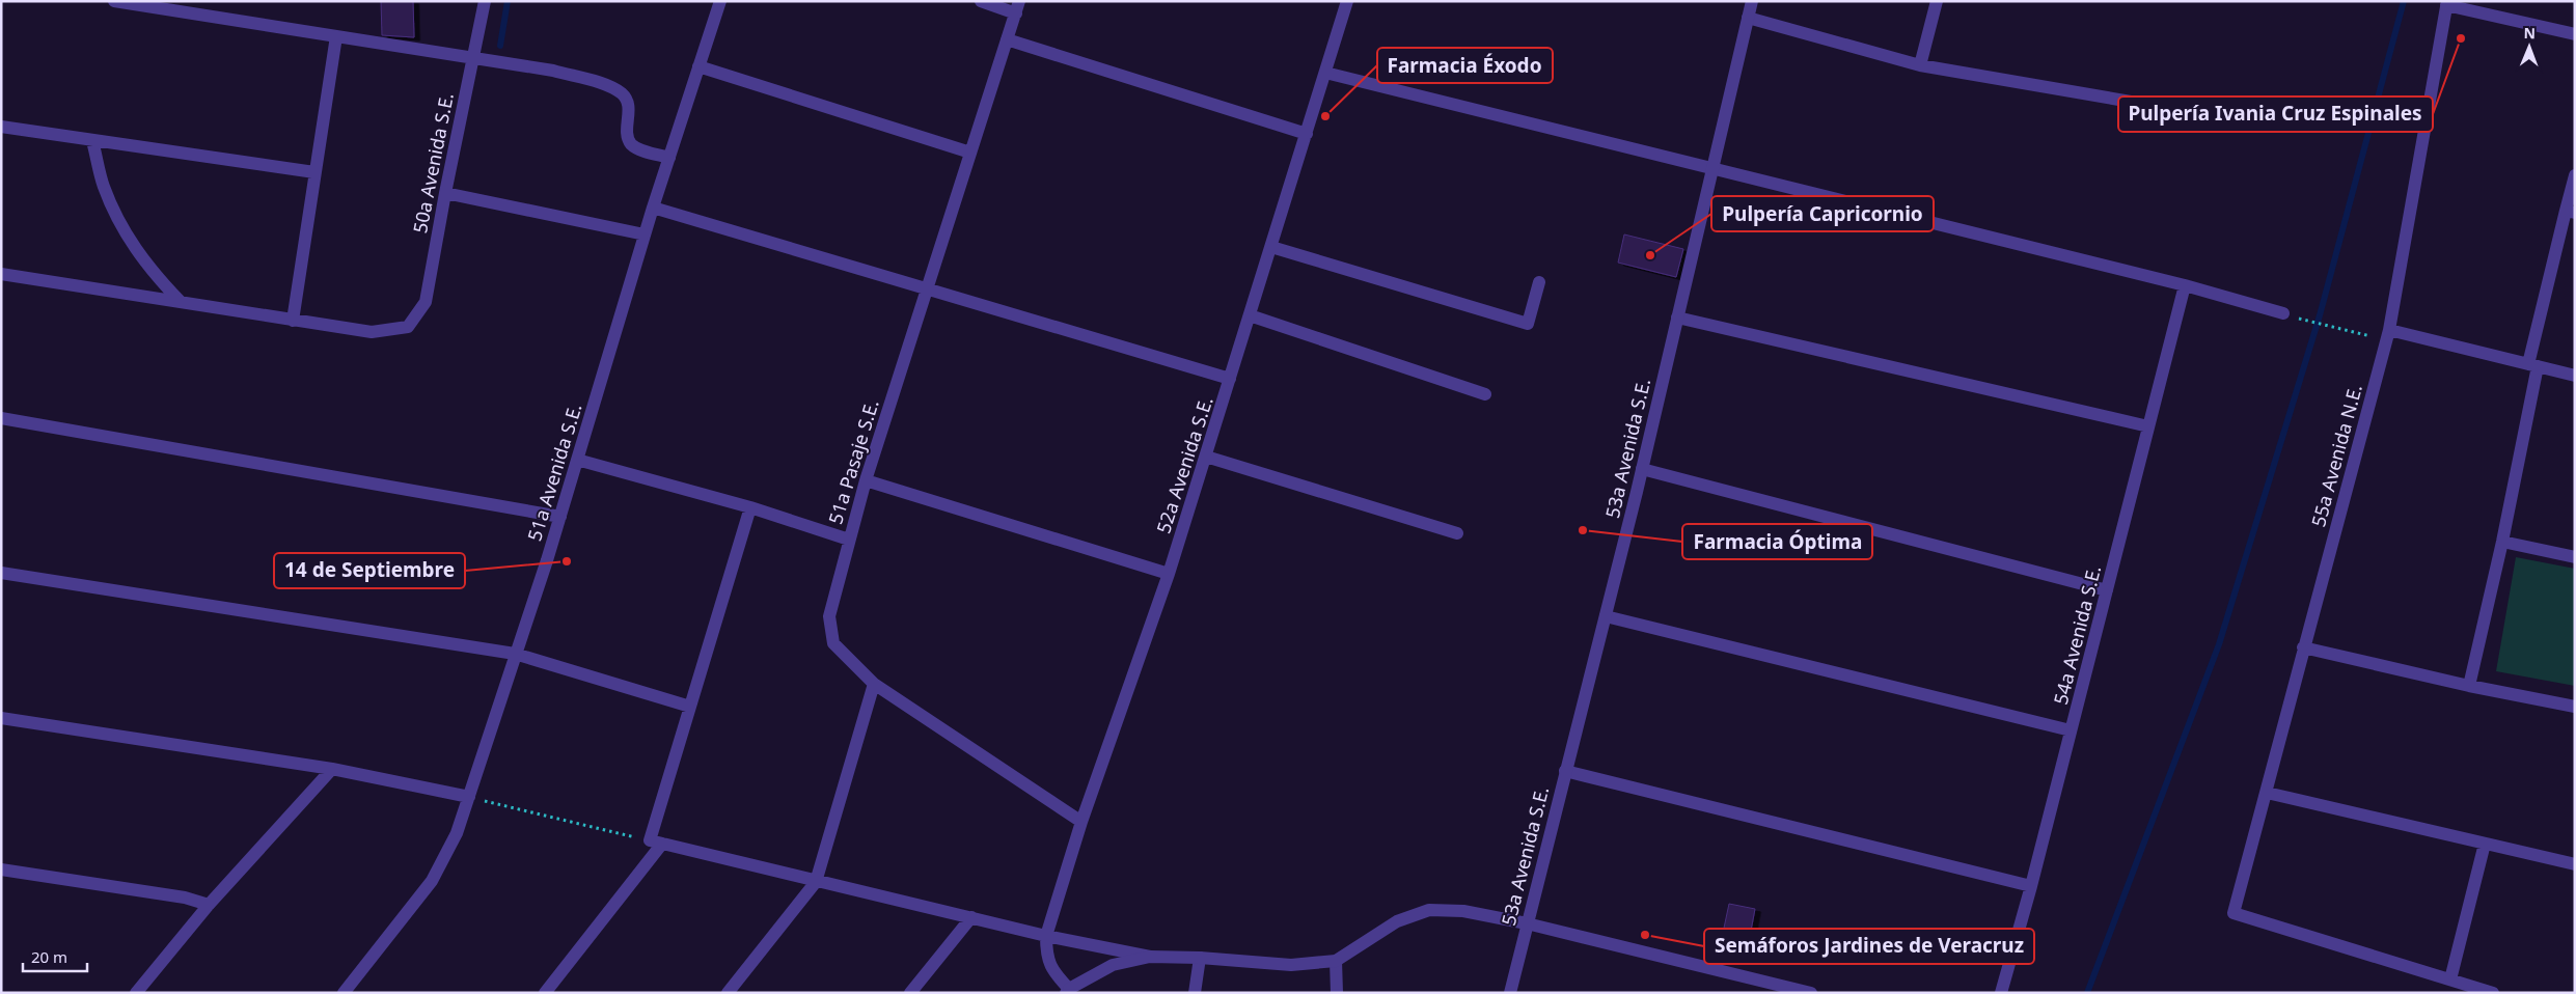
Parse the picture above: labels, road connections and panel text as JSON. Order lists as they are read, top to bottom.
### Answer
{
  "streets": {
    "street": [
      "50a Avenida S.E.",
      "53a Avenida S.E.",
      "55a Avenida N.E.",
      "51a Pasaje S.E.",
      "52a Avenida S.E.",
      "51a Avenida S.E.",
      "54a Avenida S.E."
    ]
  },
  "crossings": [
    ["51a Pasaje S.E.", "52a Avenida S.E."]
  ],
  "places": [
    "Pulpería Ivania Cruz Espinales",
    "Farmacia Éxodo",
    "Pulpería Capricornio",
    "Farmacia Óptima",
    "14 de Septiembre",
    "Semáforos Jardines de Veracruz"
  ],
  "scale_bar": "20 m",
  "north": "top"
}
